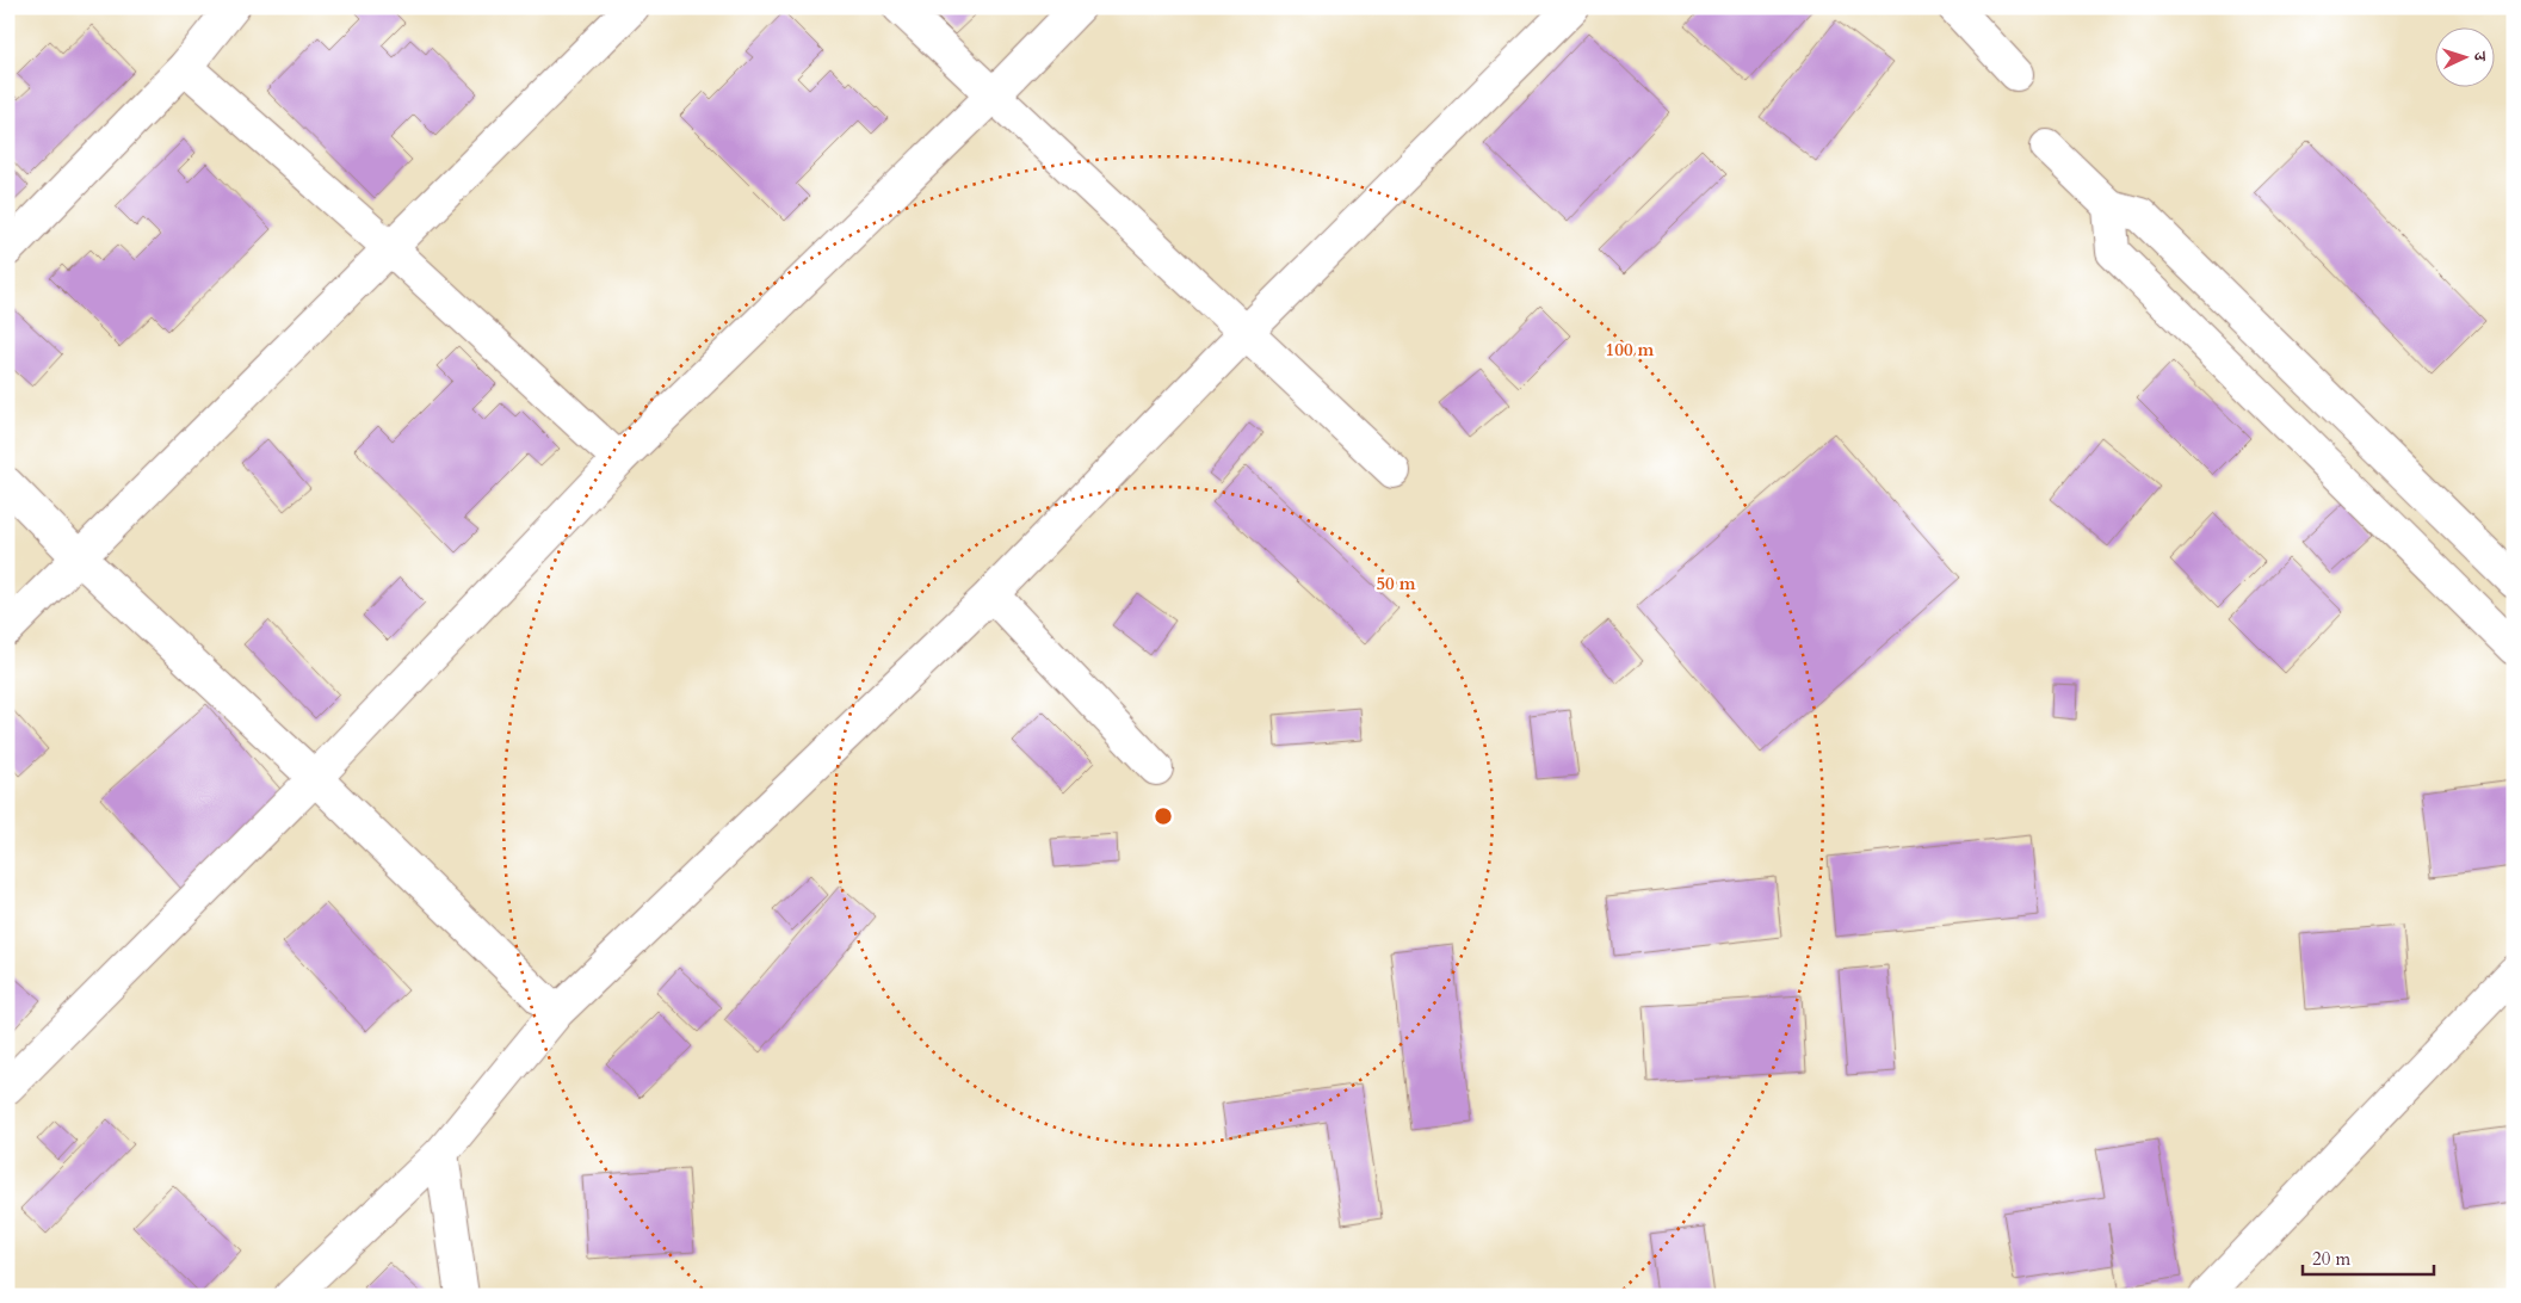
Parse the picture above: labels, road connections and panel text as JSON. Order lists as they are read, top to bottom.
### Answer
{
  "scale_bar": "20 m",
  "north": "right",
  "rings": ["100 m", "50 m"]
}
